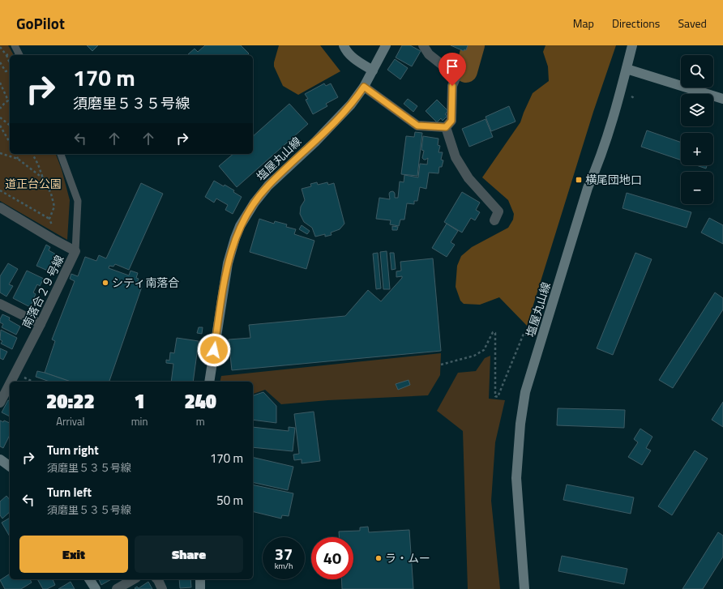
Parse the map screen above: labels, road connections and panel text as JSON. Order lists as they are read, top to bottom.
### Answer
{
  "streets": {
    "street": ["塩屋丸山線", "南落合２９号線"]
  },
  "parks": ["道正台公園"],
  "places": {
    "transit": ["横尾団地口"],
    "other": ["シティ南落合", "ラ・ムー"]
  },
  "page": {
    "header": "GoPilot",
    "nav": ["Map", "Directions", "Saved"],
    "map_buttons": ["+", "−"],
    "turn": ["170 m", "須磨里５３５号線"],
    "eta": [
      "20:22",
      "Arrival",
      "1",
      "min",
      "240",
      "m"
    ],
    "list": [
      {
        "name": "Turn right",
        "note": "須磨里５３５号線",
        "value": "170 m"
      },
      {
        "name": "Turn left",
        "note": "須磨里５３５号線",
        "value": "50 m"
      }
    ],
    "buttons": ["Exit", "Share"],
    "speed": "37 km/h",
    "limit": "40"
  }
}
